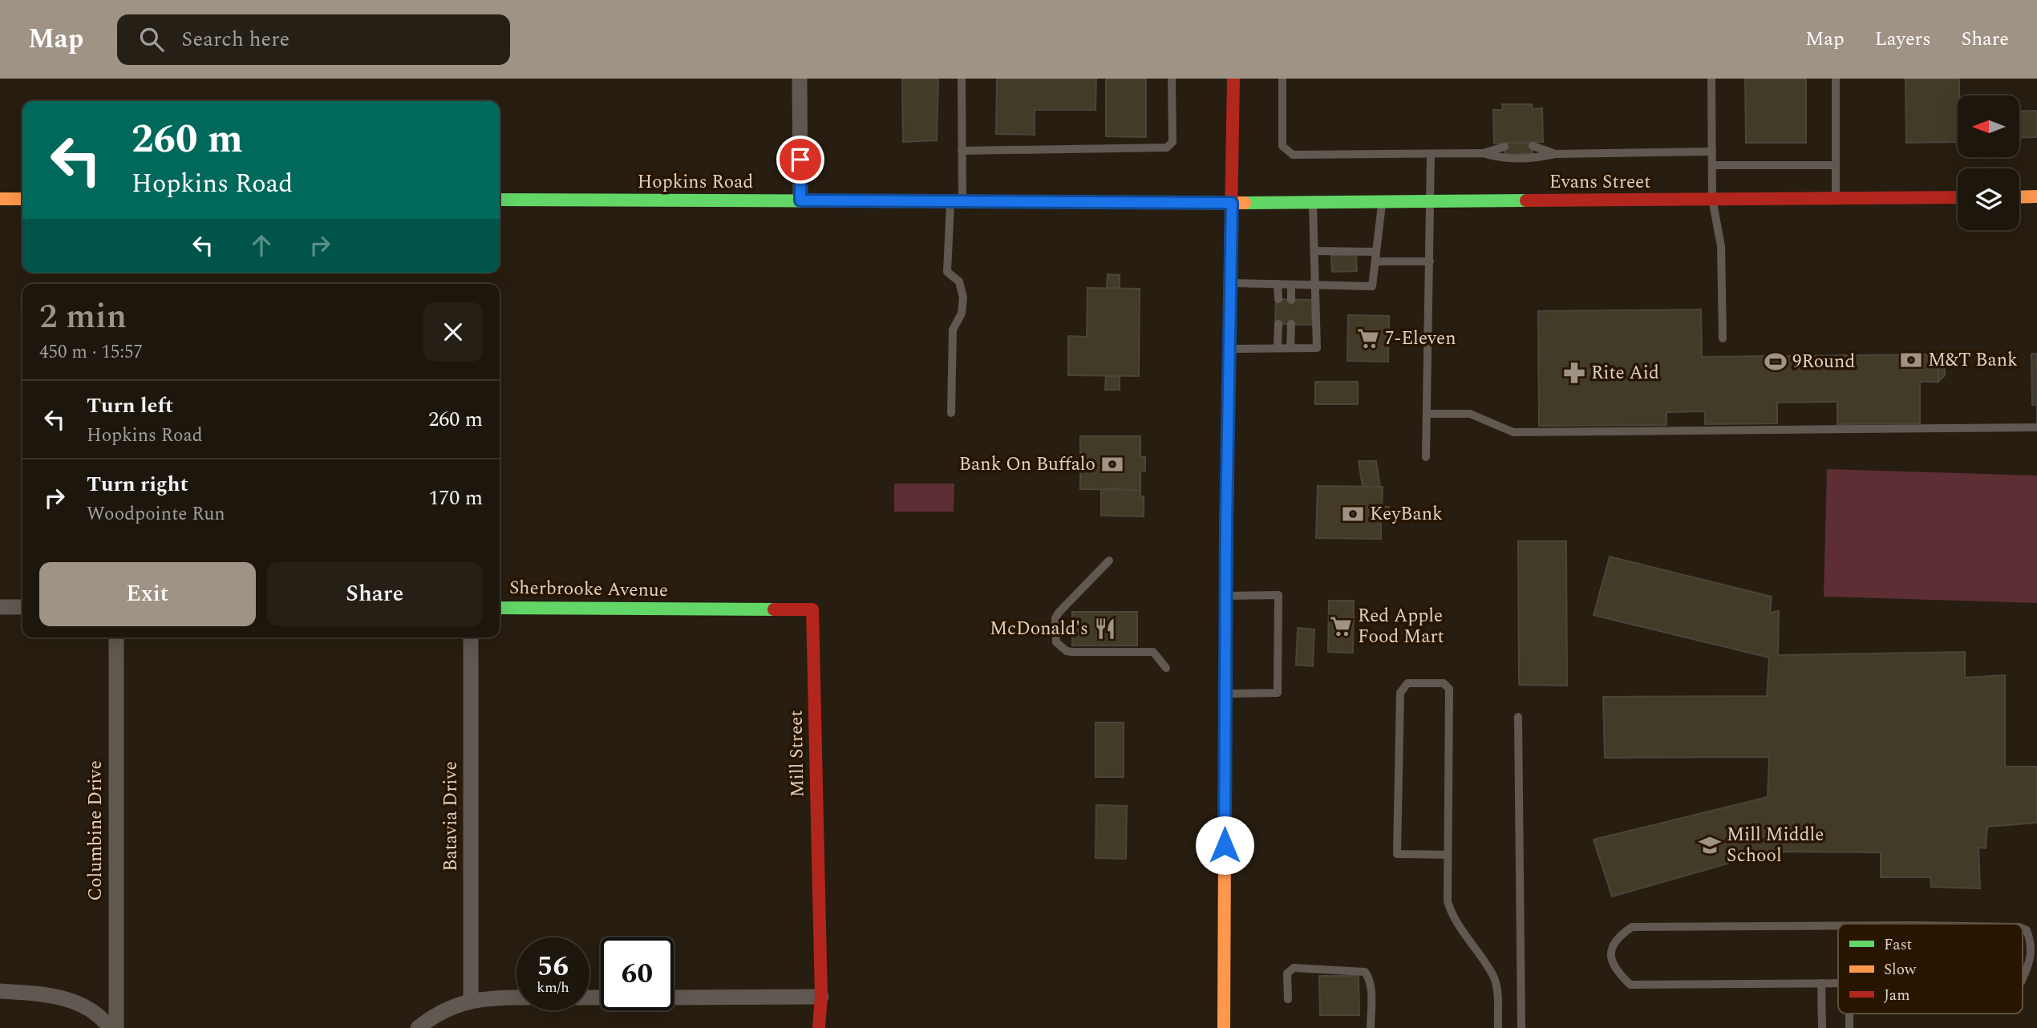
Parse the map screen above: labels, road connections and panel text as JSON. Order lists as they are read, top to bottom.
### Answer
{
  "streets": {
    "street": [
      "Hopkins Road",
      "Evans Street",
      "Sherbrooke Avenue",
      "Mill Street",
      "Batavia Drive",
      "Columbine Drive"
    ]
  },
  "crossings": [
    ["Hopkins Road", "Evans Street"],
    ["Sherbrooke Avenue", "Mill Street"]
  ],
  "places": {
    "supermarket": ["7-Eleven", "Red Apple Food Mart"],
    "bank": ["M&T Bank", "Bank On Buffalo", "KeyBank"],
    "sports": ["9Round"],
    "pharmacy": ["Rite Aid"],
    "restaurant": ["McDonald's"],
    "school or university": ["Mill Middle School"]
  },
  "legend": ["Fast", "Slow", "Jam"],
  "north": "left",
  "page": {
    "header": "Map",
    "search": "Search here",
    "nav": ["Map", "Layers", "Share"],
    "turn": ["260 m", "Hopkins Road"],
    "heading": ["2 min", "450 m · 15:57"],
    "list": [
      {
        "name": "Turn left",
        "note": "Hopkins Road",
        "value": "260 m"
      },
      {
        "name": "Turn right",
        "note": "Woodpointe Run",
        "value": "170 m"
      }
    ],
    "buttons": ["Exit", "Share"],
    "speed": "56 km/h",
    "limit": "60"
  }
}
